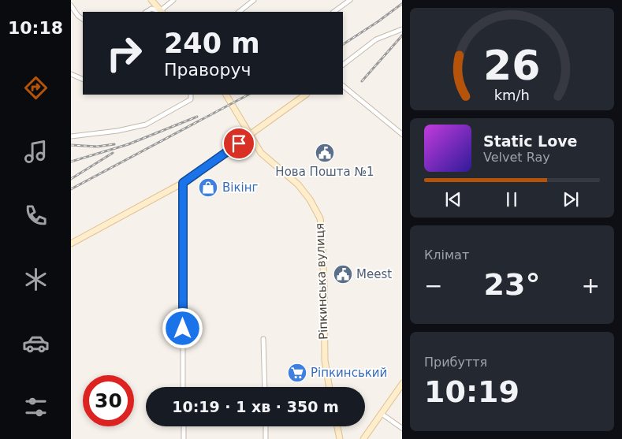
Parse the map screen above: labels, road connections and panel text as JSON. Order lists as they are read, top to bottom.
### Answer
{
  "streets": {
    "main road": ["Ріпкинська вулиця"]
  },
  "places": {
    "public building": ["Нова Пошта №1", "Meest"],
    "shop": ["Вікінг"],
    "supermarket": ["Ріпкинський"]
  },
  "page": {
    "tabs": "10:18",
    "turn": ["240 m", "Праворуч"],
    "song": ["Static Love", "Velvet Ray"],
    "tile": [
      "Клімат",
      ["Прибуття", "10:19"]
    ],
    "heat": ["−", "23°", "+"],
    "limit": "30",
    "trip": "10:19 · 1 хв · 350 m",
    "gauge": ["26", "km/h"]
  }
}
